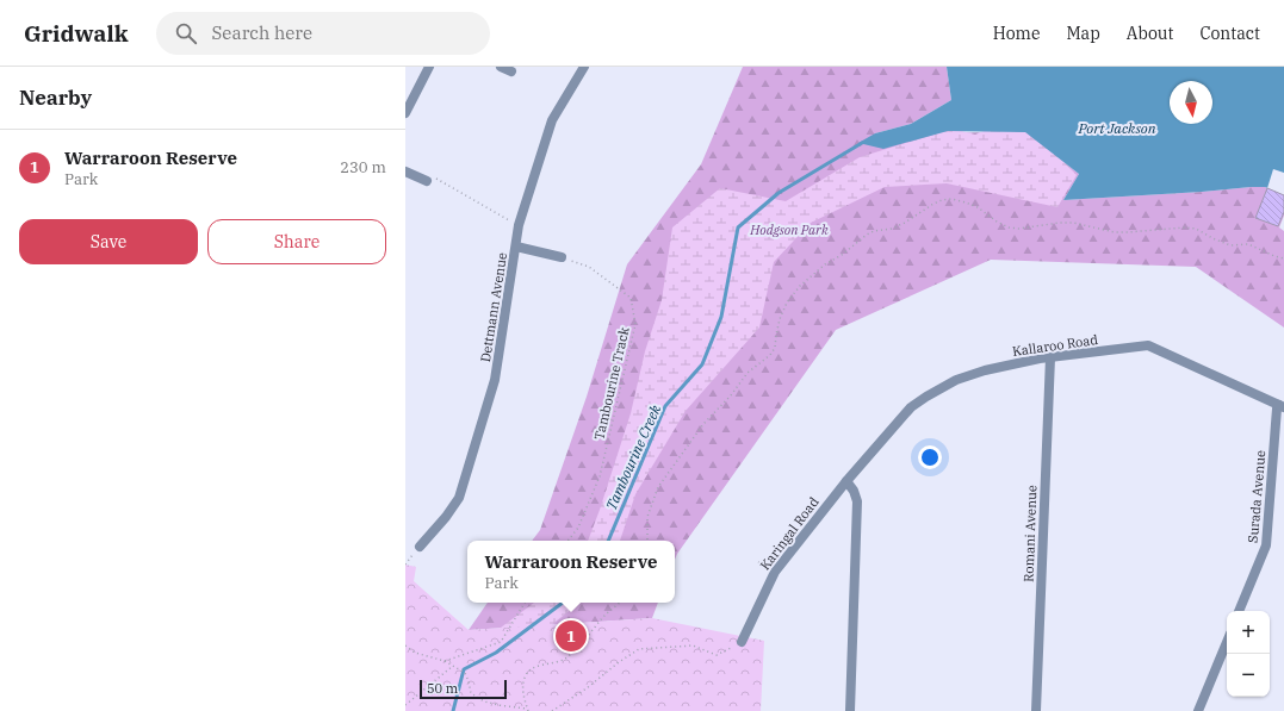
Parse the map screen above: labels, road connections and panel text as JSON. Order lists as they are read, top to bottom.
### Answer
{
  "streets": {
    "street": [
      "Dettmann Avenue",
      "Kallaroo Road",
      "Surada Avenue",
      "Karingal Road",
      "Romani Avenue"
    ],
    "path": ["Tambourine Track"]
  },
  "crossings": [
    ["Kallaroo Road", "Surada Avenue"],
    ["Kallaroo Road", "Karingal Road"],
    ["Kallaroo Road", "Romani Avenue"]
  ],
  "water": ["Port Jackson", "Tambourine Creek"],
  "parks": ["Hodgson Park"],
  "scale_bar": "50 m",
  "north": "bottom",
  "page": {
    "header": "Gridwalk",
    "search": "Search here",
    "nav": [
      "Home",
      "Map",
      "About",
      "Contact"
    ],
    "heading": "Nearby",
    "list": [
      {
        "mark": "1",
        "name": "Warraroon Reserve",
        "note": "Park",
        "value": "230 m"
      }
    ],
    "buttons": ["Save", "Share"],
    "popup": ["Warraroon Reserve", "Park"],
    "map_buttons": ["+", "−"],
    "pins": "1",
    "scale": "50 m"
  }
}
